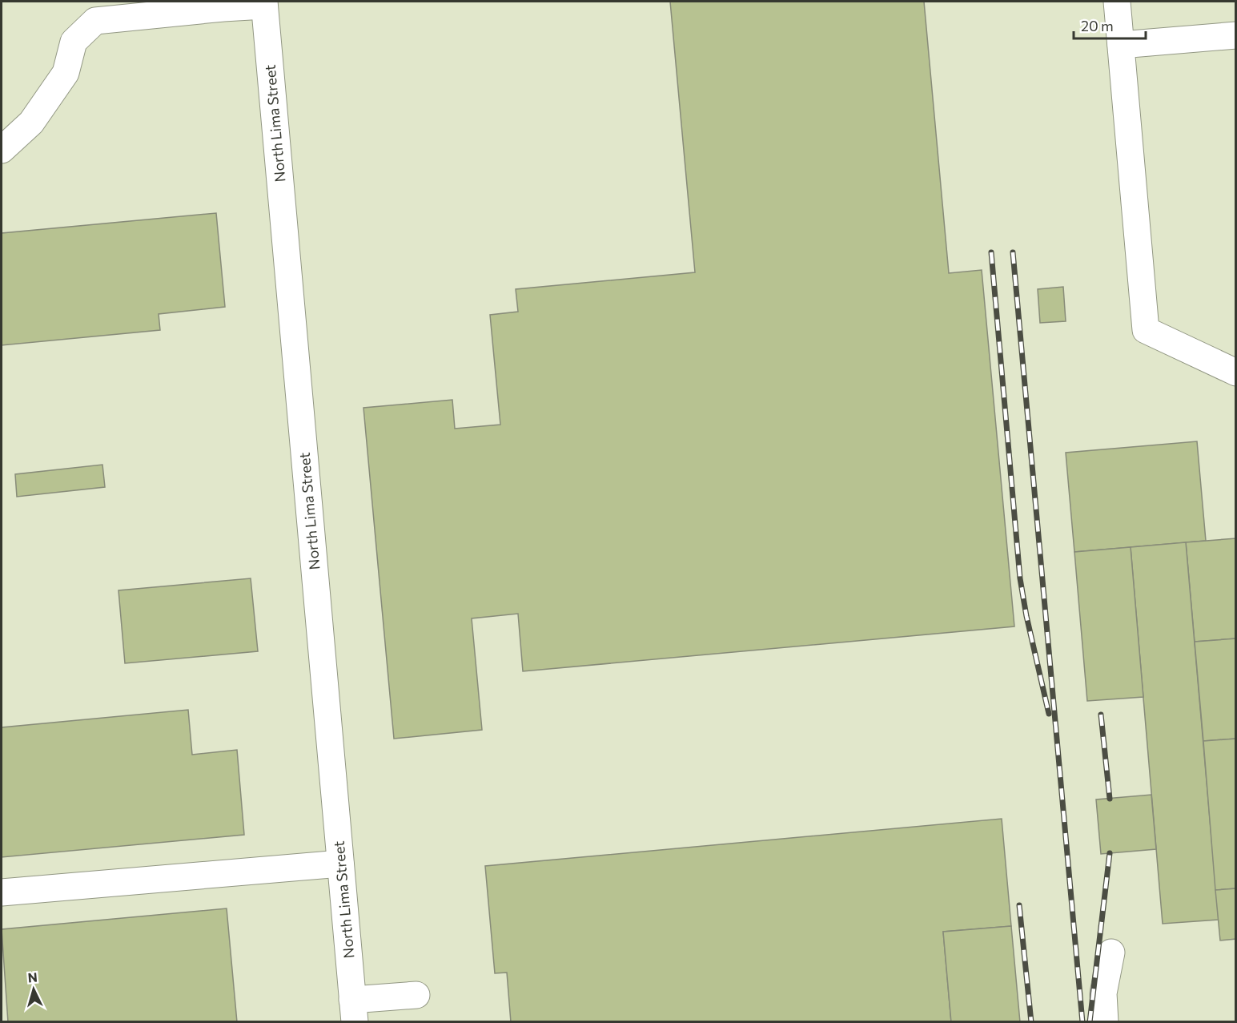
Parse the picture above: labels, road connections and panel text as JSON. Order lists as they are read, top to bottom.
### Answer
{
  "streets": {
    "street": ["North Lima Street"]
  },
  "scale_bar": "20 m",
  "north": "top"
}
